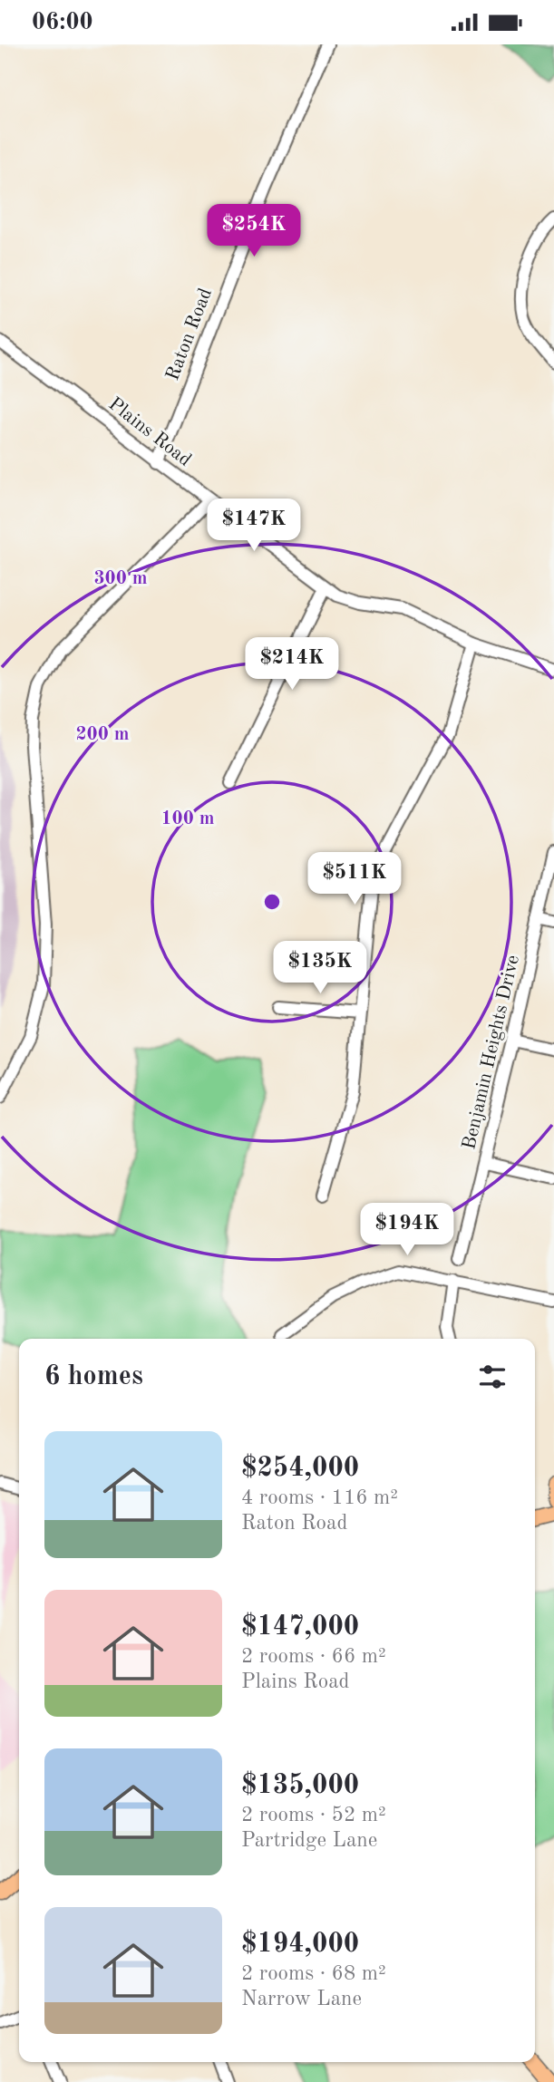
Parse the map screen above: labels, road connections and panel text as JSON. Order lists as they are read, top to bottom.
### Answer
{
  "streets": {
    "street": ["Raton Road", "Plains Road", "Benjamin Heights Drive"]
  },
  "crossings": [
    ["Raton Road", "Plains Road"]
  ],
  "page": {
    "status": "06:00",
    "price": [
      "$254K",
      "$147K",
      "$214K",
      "$511K",
      "$135K",
      "$194K"
    ],
    "heading": "6 homes",
    "list": [
      {
        "name": "$254,000",
        "note": "4 rooms · 116 m² · Raton Road"
      },
      {
        "name": "$147,000",
        "note": "2 rooms · 66 m² · Plains Road"
      },
      {
        "name": "$135,000",
        "note": "2 rooms · 52 m² · Partridge Lane"
      },
      {
        "name": "$194,000",
        "note": "2 rooms · 68 m² · Narrow Lane"
      }
    ]
  },
  "rings": ["300 m", "200 m", "100 m"]
}
